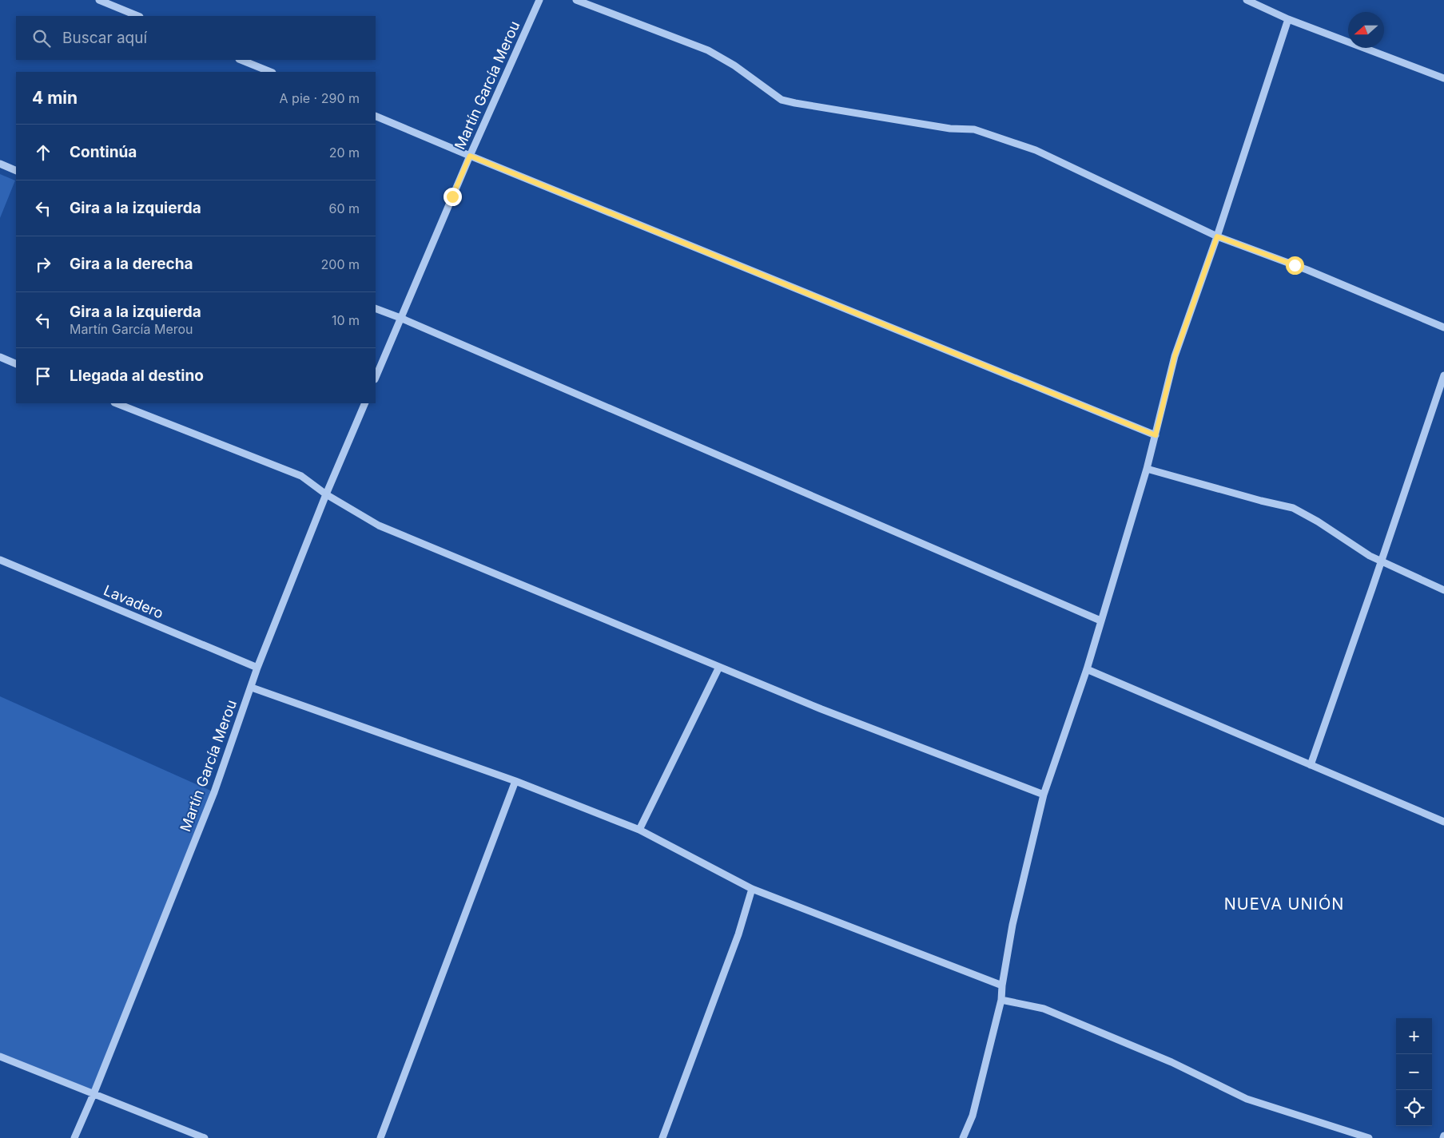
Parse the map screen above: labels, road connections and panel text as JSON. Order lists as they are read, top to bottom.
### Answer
{
  "streets": {
    "street": ["Martín García Merou", "Lavadero"]
  },
  "crossings": [
    ["Martín García Merou", "Lavadero"]
  ],
  "districts": ["NUEVA UNIÓN"],
  "north": "left",
  "page": {
    "search": "Buscar aquí",
    "heading": ["4 min", "A pie · 290 m"],
    "list": [
      ["Continúa", "20 m"],
      ["Gira a la izquierda", "60 m"],
      ["Gira a la derecha", "200 m"],
      ["Gira a la izquierda", "Martín García Merou", "10 m"],
      "Llegada al destino"
    ],
    "map_buttons": ["+", "−"]
  }
}
